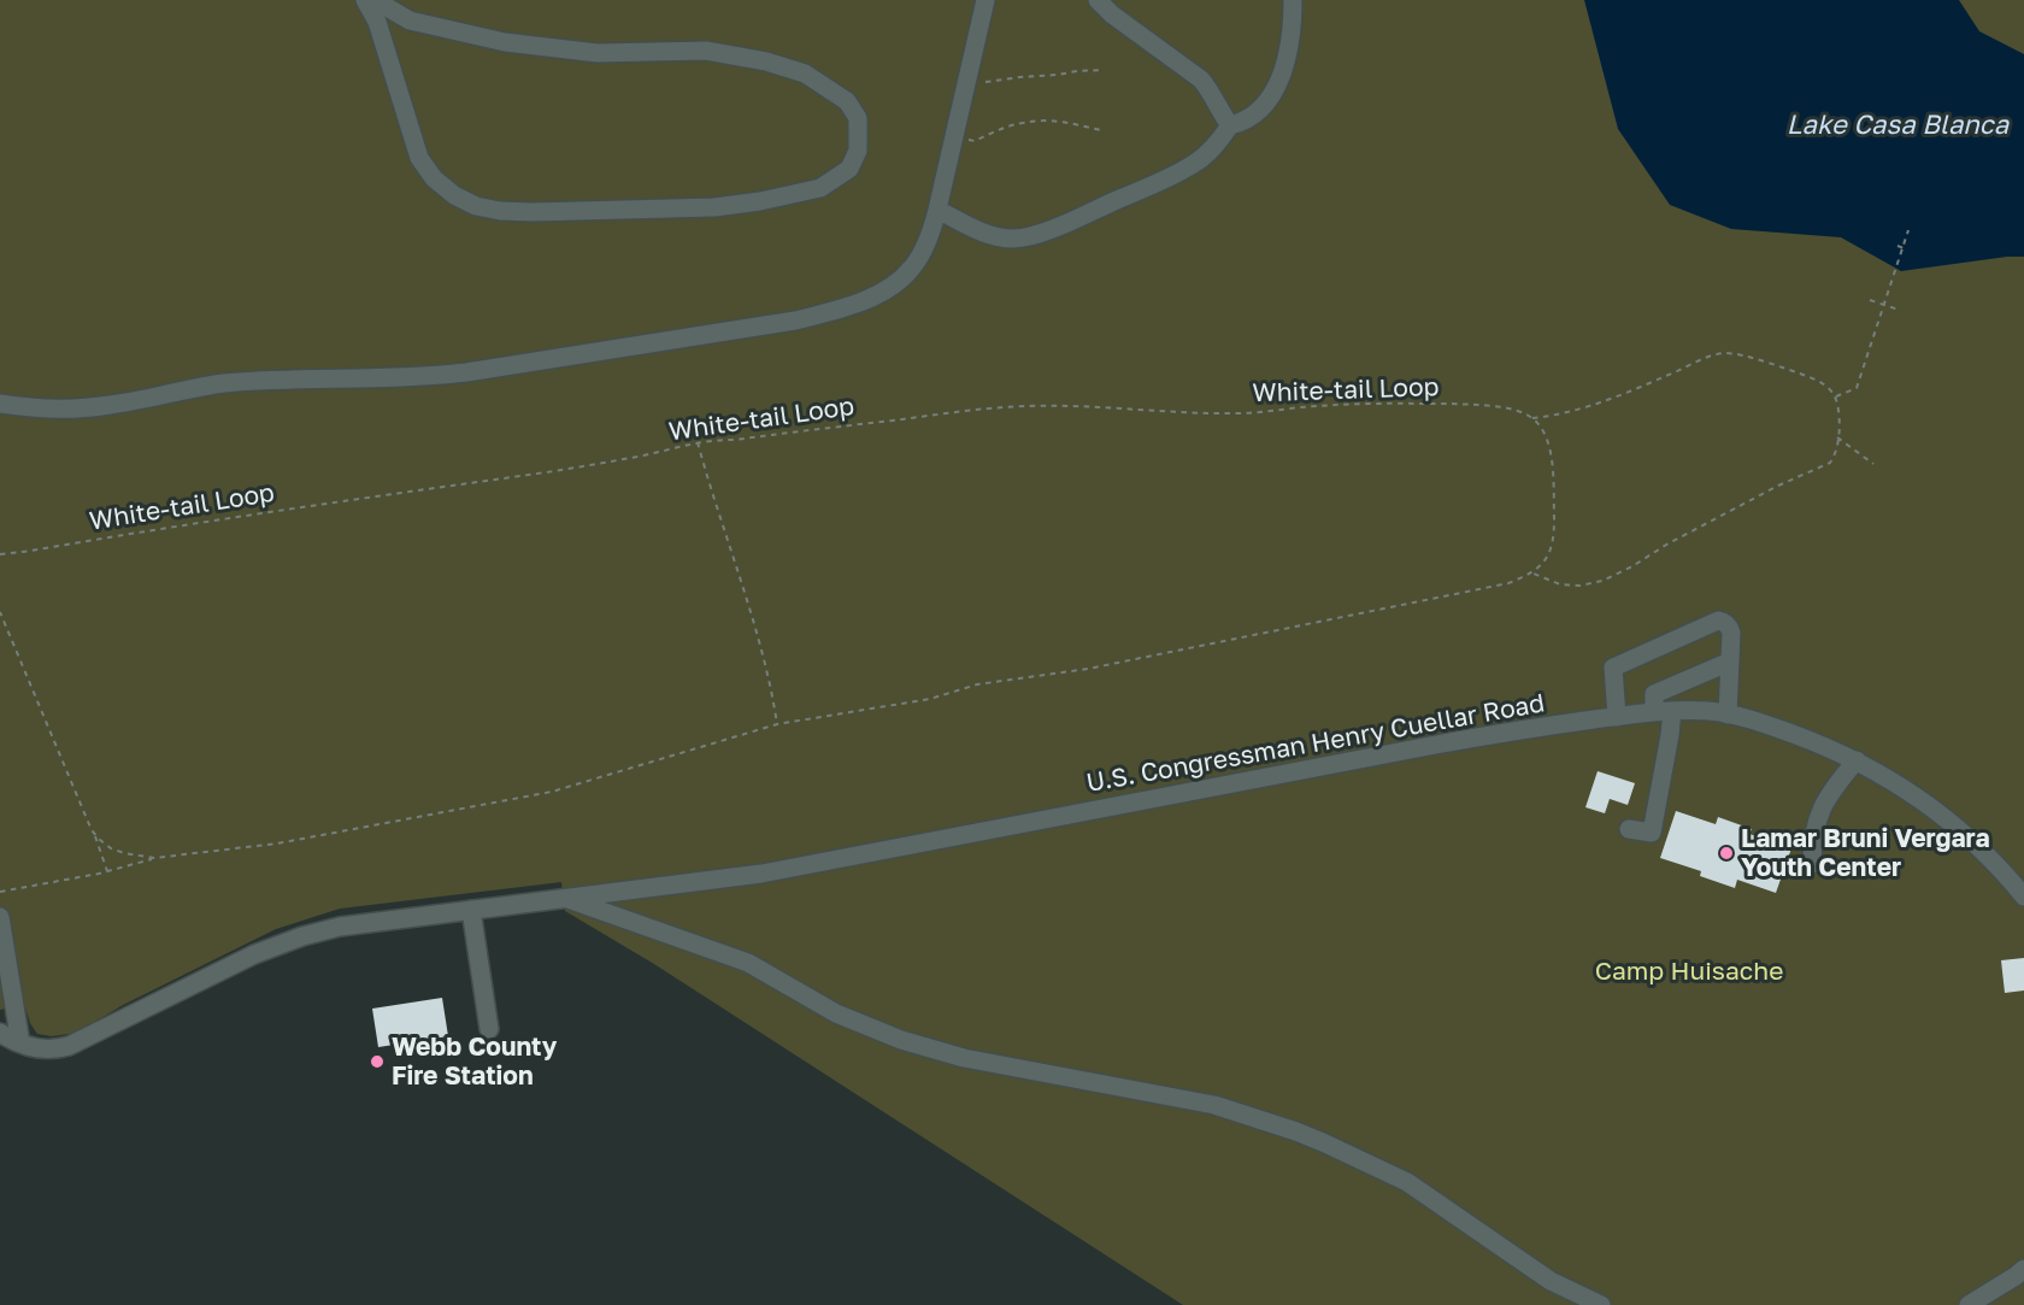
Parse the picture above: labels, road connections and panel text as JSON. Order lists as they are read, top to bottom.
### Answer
{
  "streets": {
    "street": ["U.S. Congressman Henry Cuellar Road"],
    "path": ["White-tail Loop"]
  },
  "water": ["Lake Casa Blanca"],
  "parks": ["Camp Huisache"],
  "places": ["Lamar Bruni Vergara Youth Center", "Webb County Fire Station"]
}
